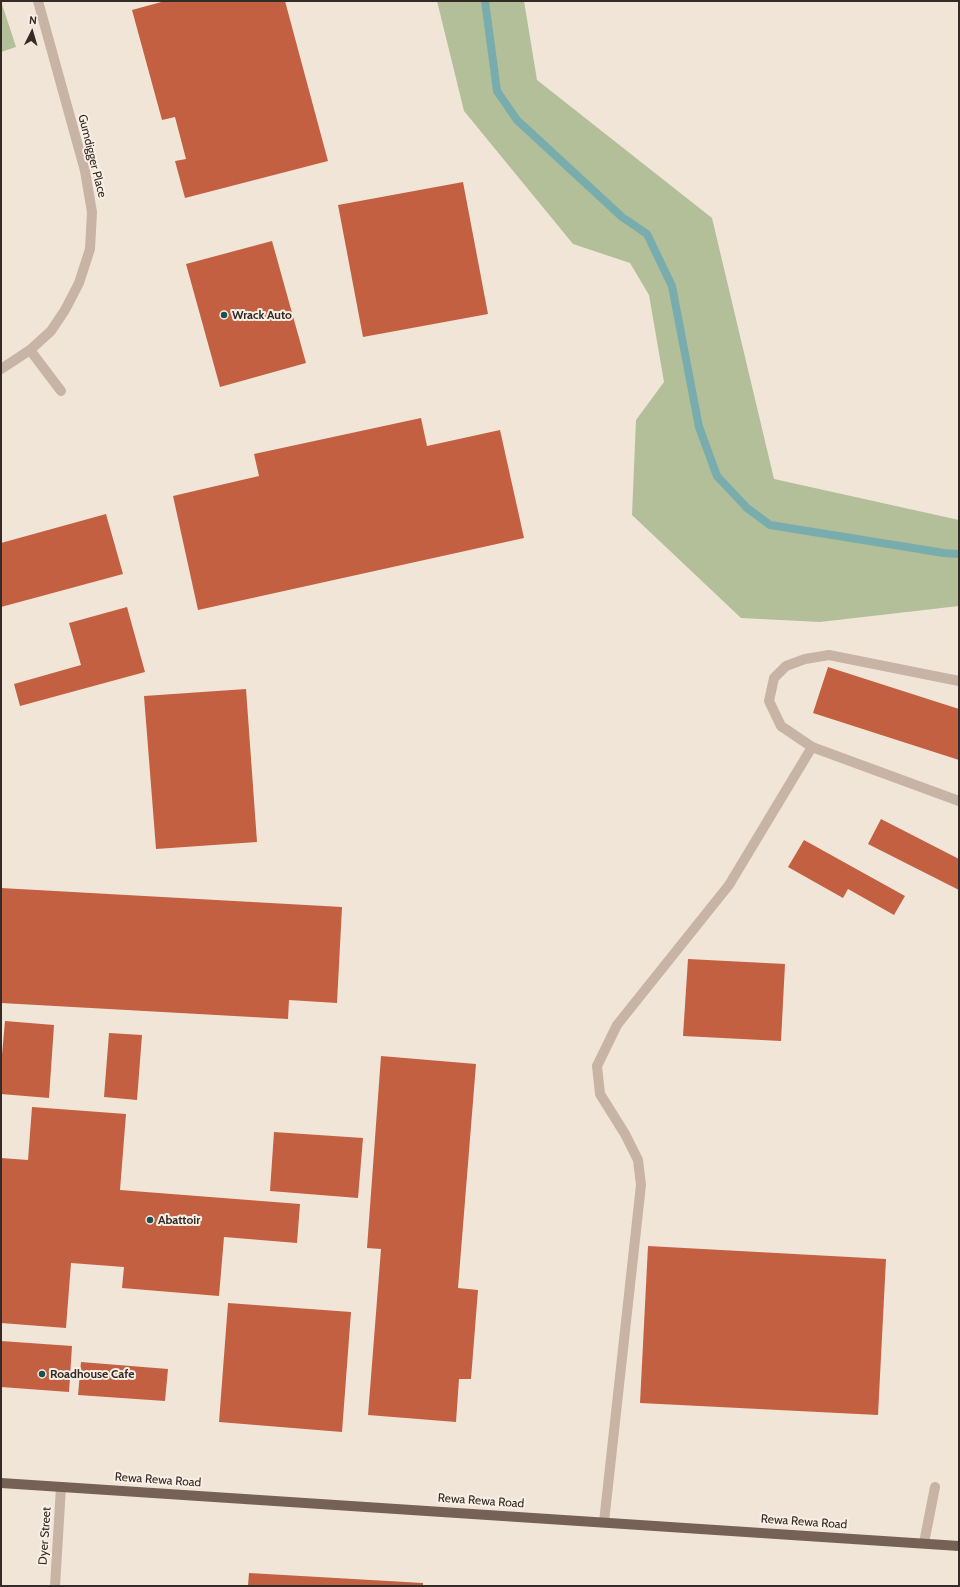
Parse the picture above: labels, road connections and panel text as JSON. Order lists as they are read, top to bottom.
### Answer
{
  "streets": {
    "main road": ["Rewa Rewa Road"],
    "street": ["Gumdigger Place", "Dyer Street"]
  },
  "crossings": [
    ["Rewa Rewa Road", "Dyer Street"]
  ],
  "places": ["Wrack Auto", "Abattoir", "Roadhouse Cafe"],
  "north": "top"
}
